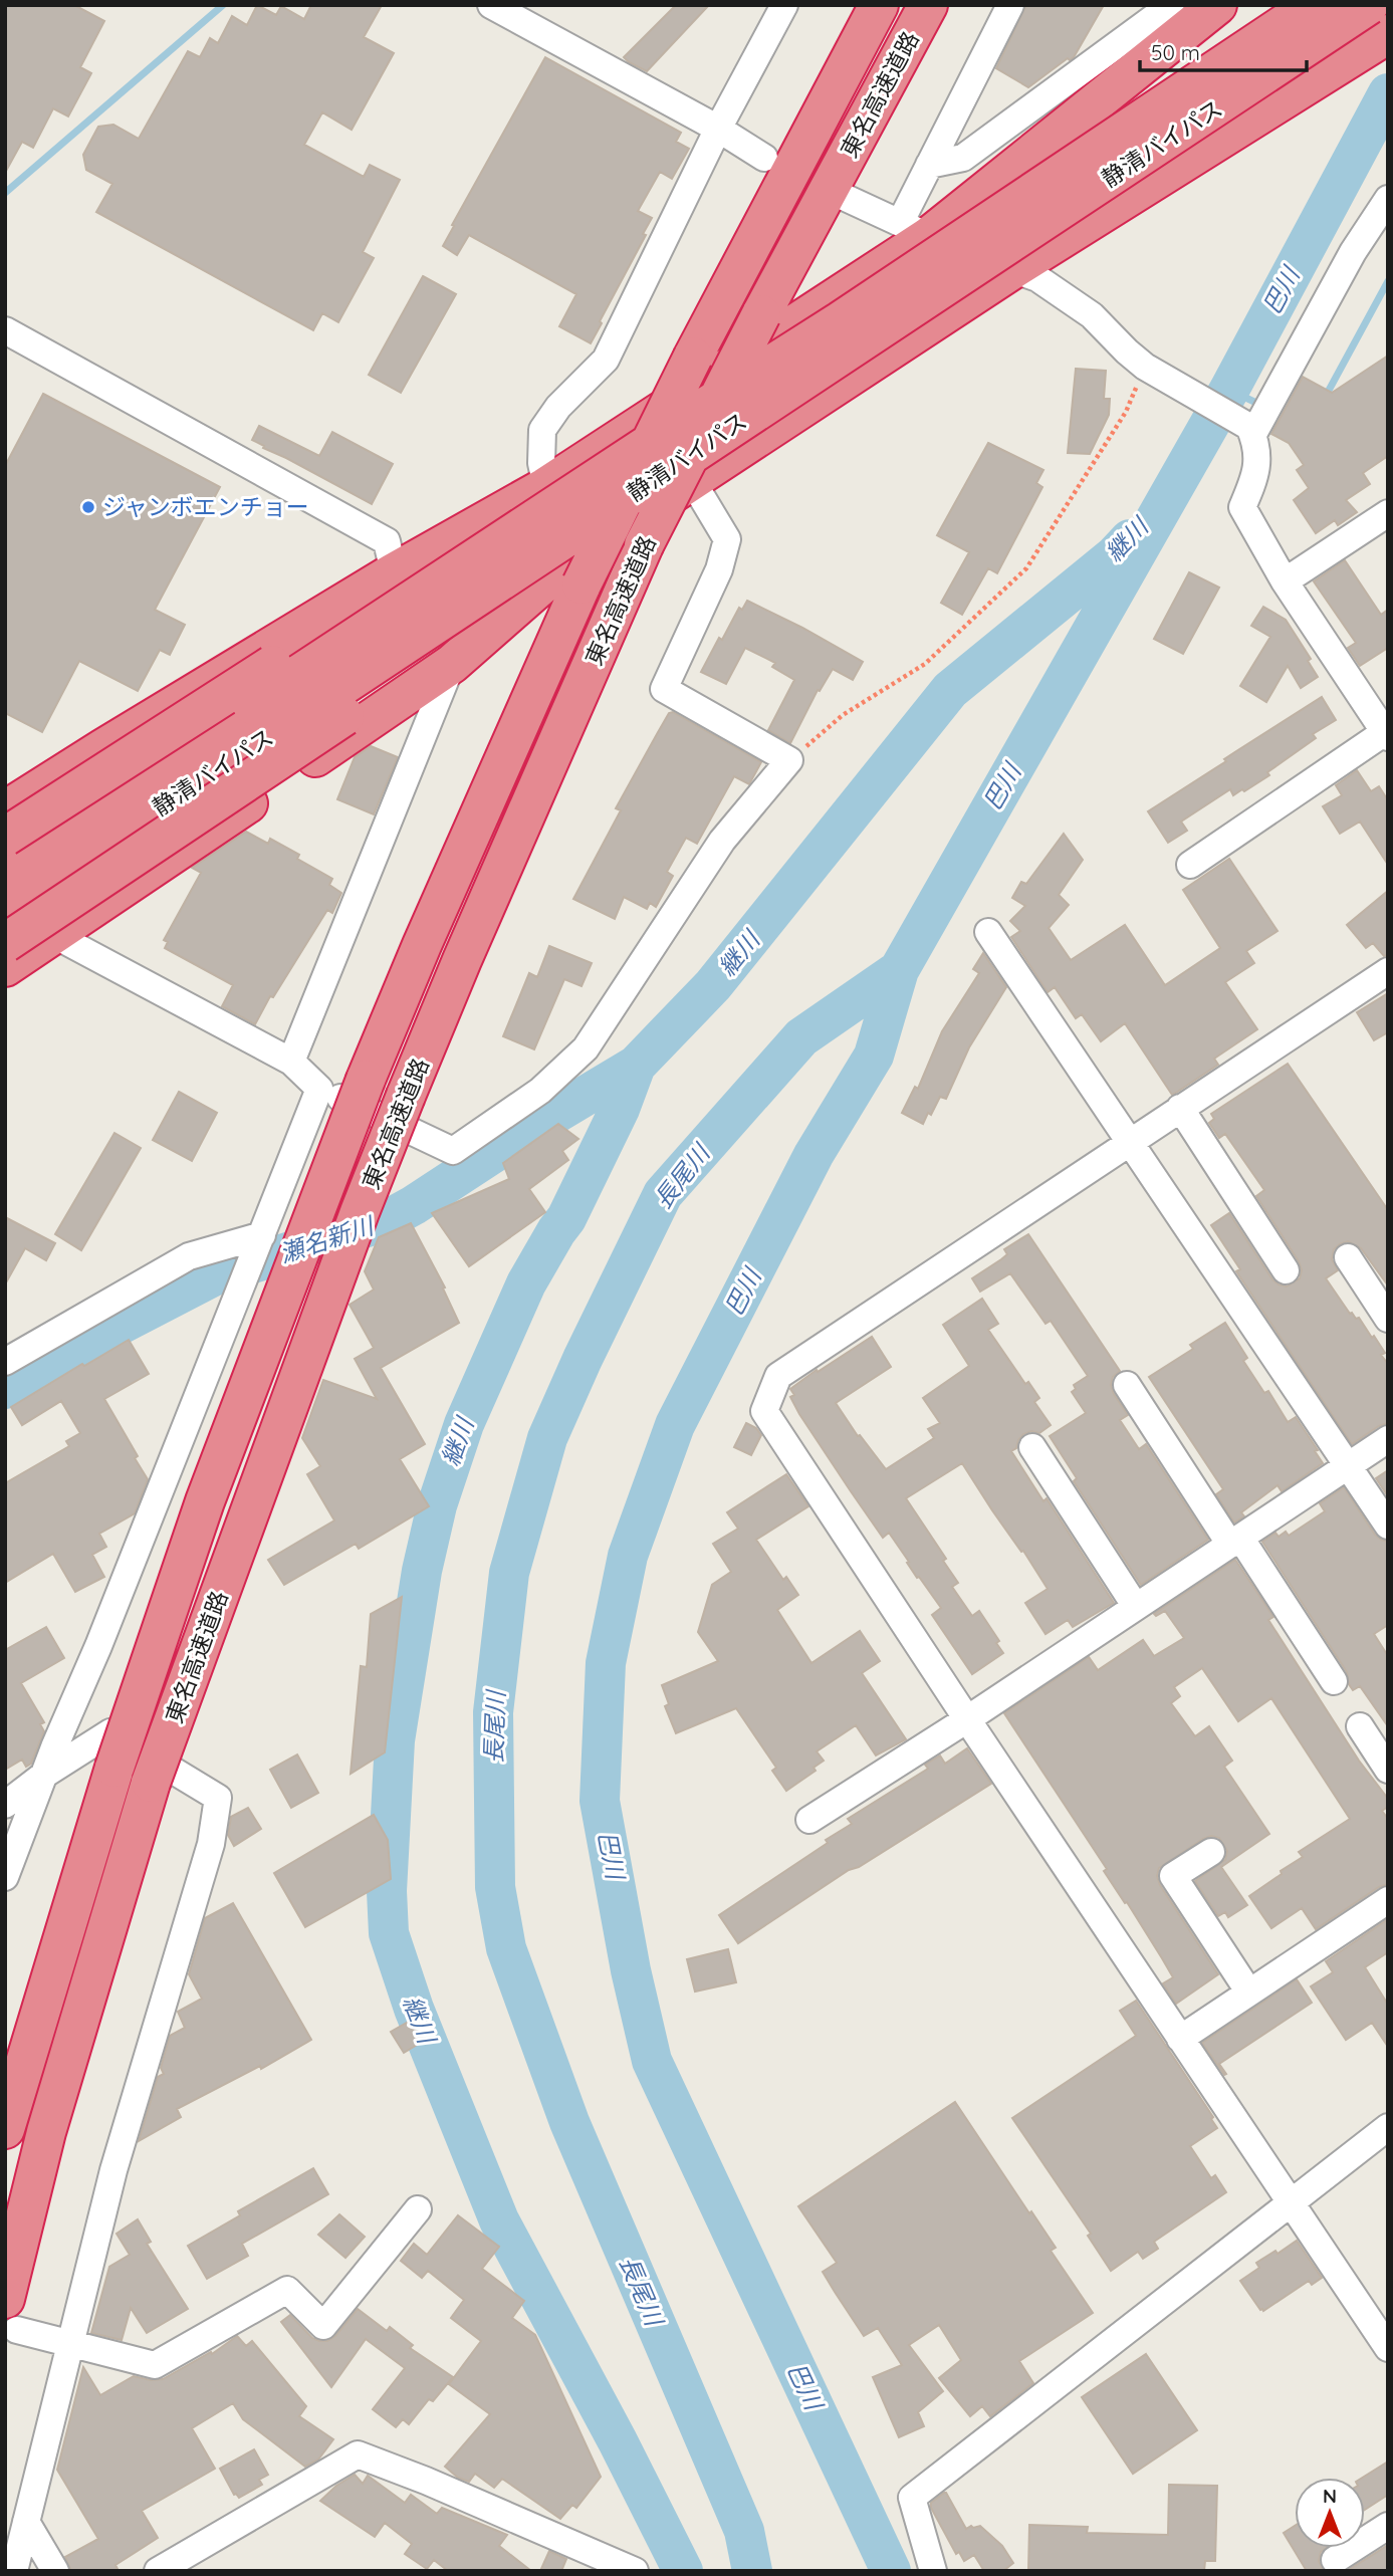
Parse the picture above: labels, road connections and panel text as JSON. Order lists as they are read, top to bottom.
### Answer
{
  "streets": {
    "highway": ["東名高速道路", "静清バイパス"]
  },
  "water": [
    "巴川",
    "継川",
    "長尾川",
    "瀬名新川"
  ],
  "places": ["ジャンボエンチョー"],
  "scale_bar": "50 m",
  "north": "top"
}
